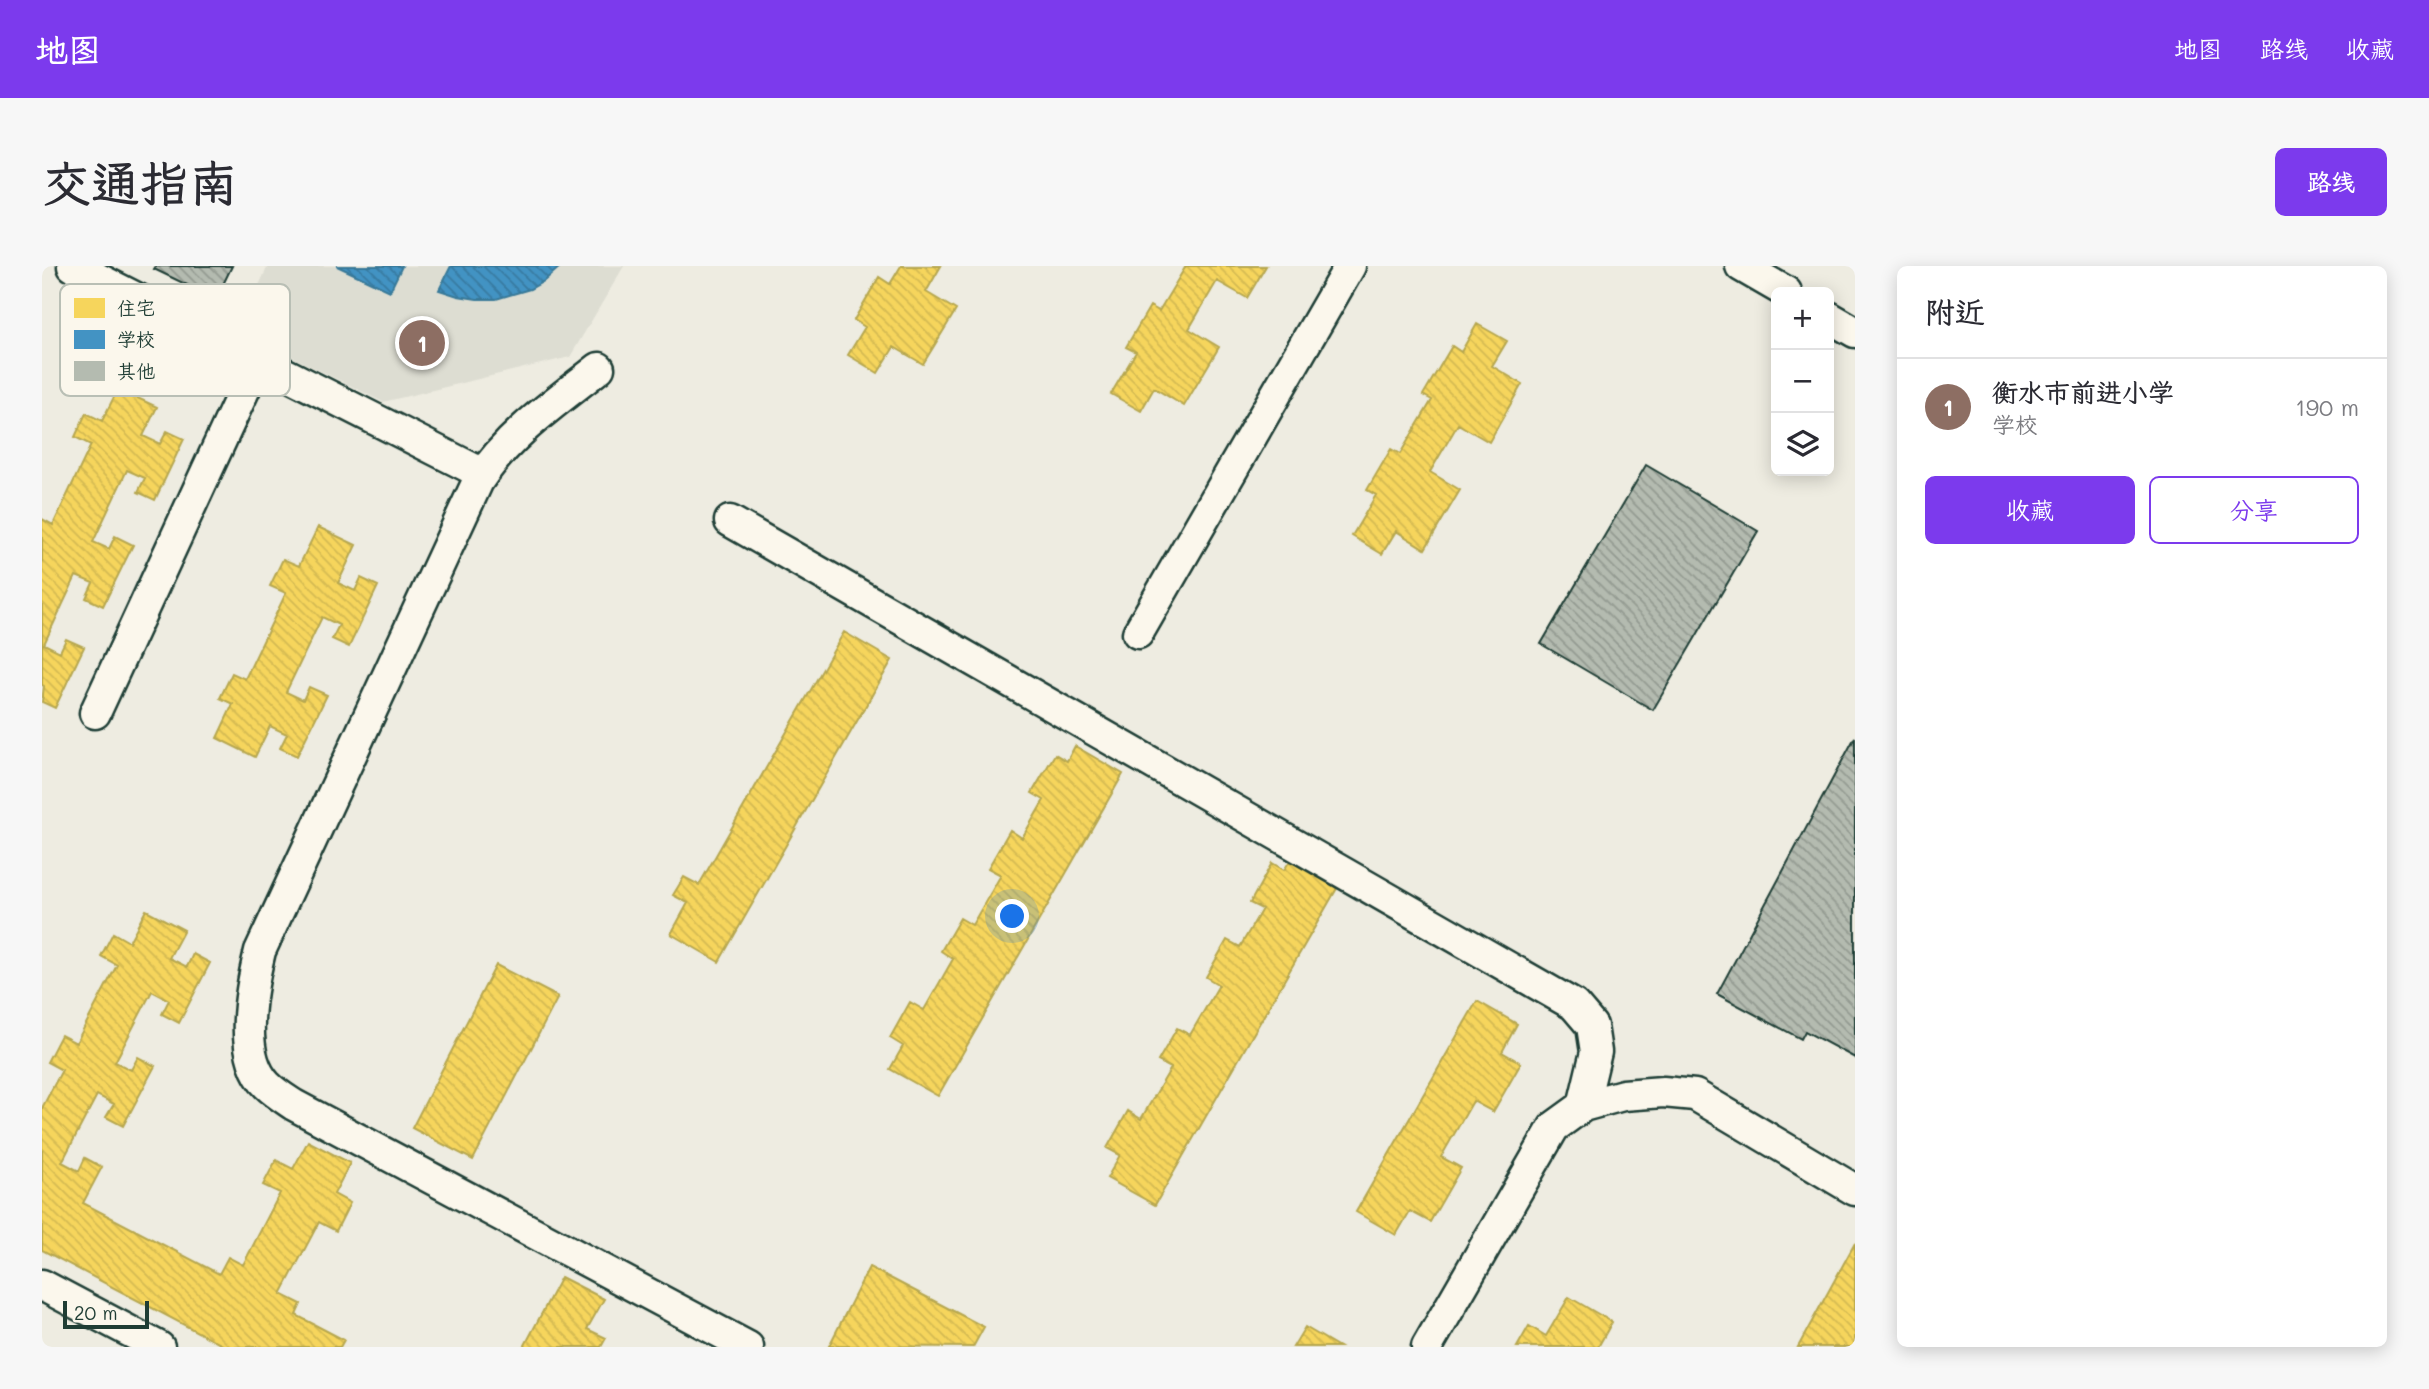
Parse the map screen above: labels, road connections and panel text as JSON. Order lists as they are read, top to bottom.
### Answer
{
  "legend": ["住宅", "学校", "其他"],
  "scale_bar": "20 m",
  "page": {
    "header": "地图",
    "nav": ["地图", "路线", "收藏"],
    "buttons": [
      "路线",
      ["收藏", "分享"]
    ],
    "title": "交通指南",
    "heading": "附近",
    "map_buttons": ["+", "−"],
    "pins": "1",
    "list": [
      {
        "mark": "1",
        "name": "衡水市前进小学",
        "note": "学校",
        "value": "190 m"
      }
    ],
    "scale": "20 m"
  }
}
